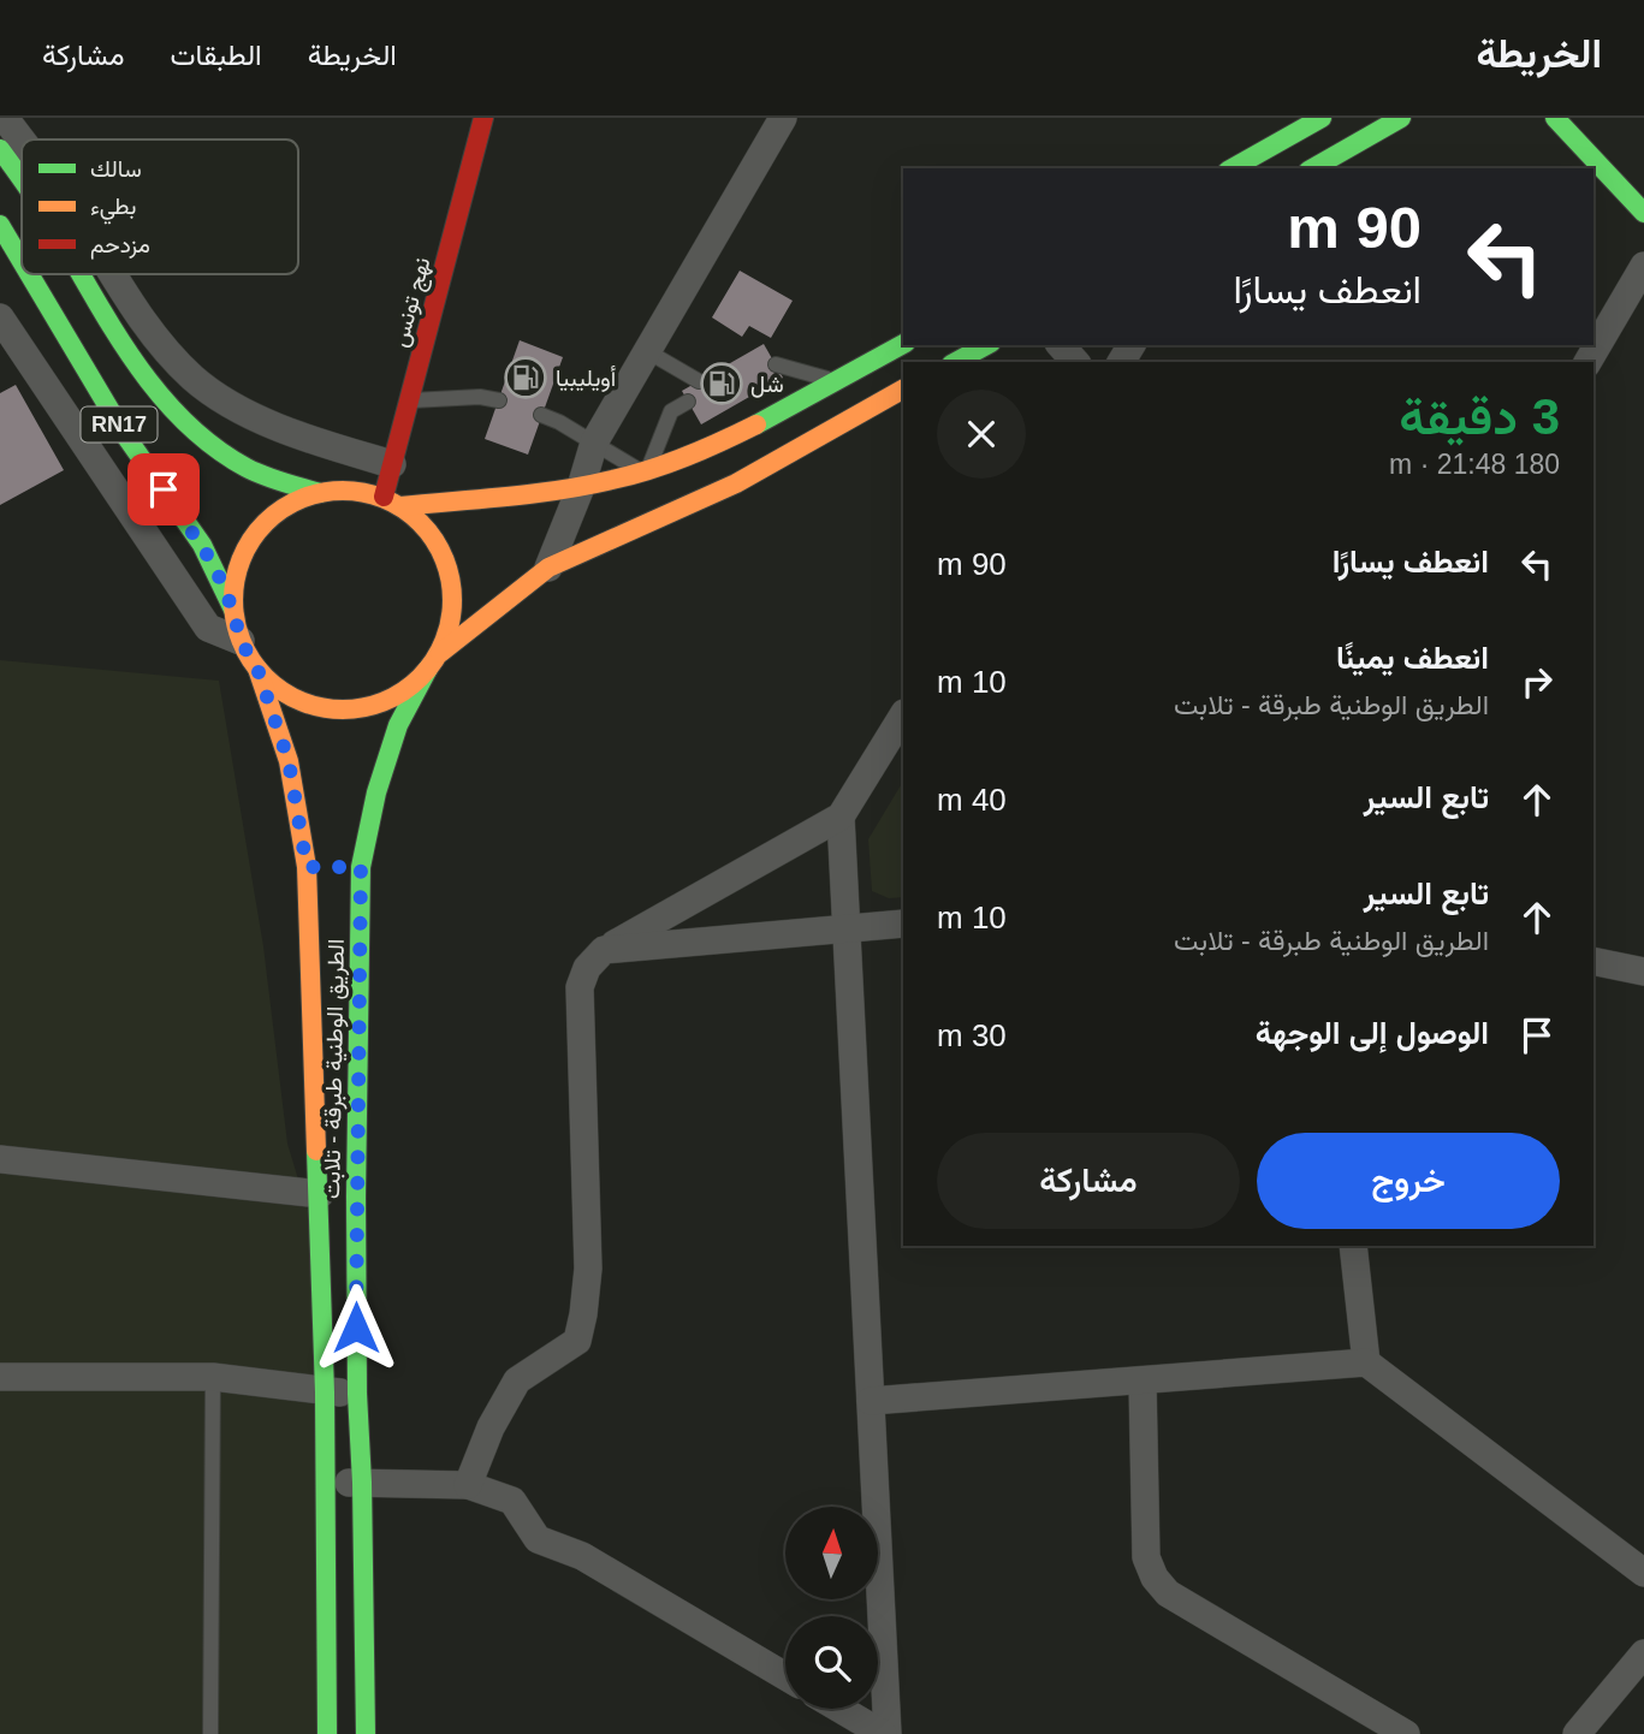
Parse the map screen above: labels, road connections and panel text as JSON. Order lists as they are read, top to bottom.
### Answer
{
  "streets": {
    "main road": ["نهج تونس", "RN17", "الطريق الوطنية طبرقة - تلابت"]
  },
  "crossings": [
    ["نهج تونس", "RN17"],
    ["نهج تونس", "الطريق الوطنية طبرقة - تلابت"],
    ["RN17", "الطريق الوطنية طبرقة - تلابت"]
  ],
  "places": {
    "fuel station": ["أويليبيا", "شل"]
  },
  "legend": ["سالك", "بطيء", "مزدحم"],
  "north": "top",
  "page": {
    "header": "الخريطة",
    "nav": ["الخريطة", "الطبقات", "مشاركة"],
    "turn": ["90 m", "انعطف يسارًا"],
    "heading": ["3 دقيقة", "180 m · 21:48"],
    "list": [
      {
        "name": "انعطف يسارًا",
        "value": "90 m"
      },
      {
        "name": "انعطف يمينًا",
        "note": "الطريق الوطنية طبرقة - تلابت",
        "value": "10 m"
      },
      {
        "name": "تابع السير",
        "value": "40 m"
      },
      {
        "name": "تابع السير",
        "note": "الطريق الوطنية طبرقة - تلابت",
        "value": "10 m"
      },
      {
        "name": "الوصول إلى الوجهة",
        "value": "30 m"
      }
    ],
    "buttons": ["خروج", "مشاركة"]
  }
}
